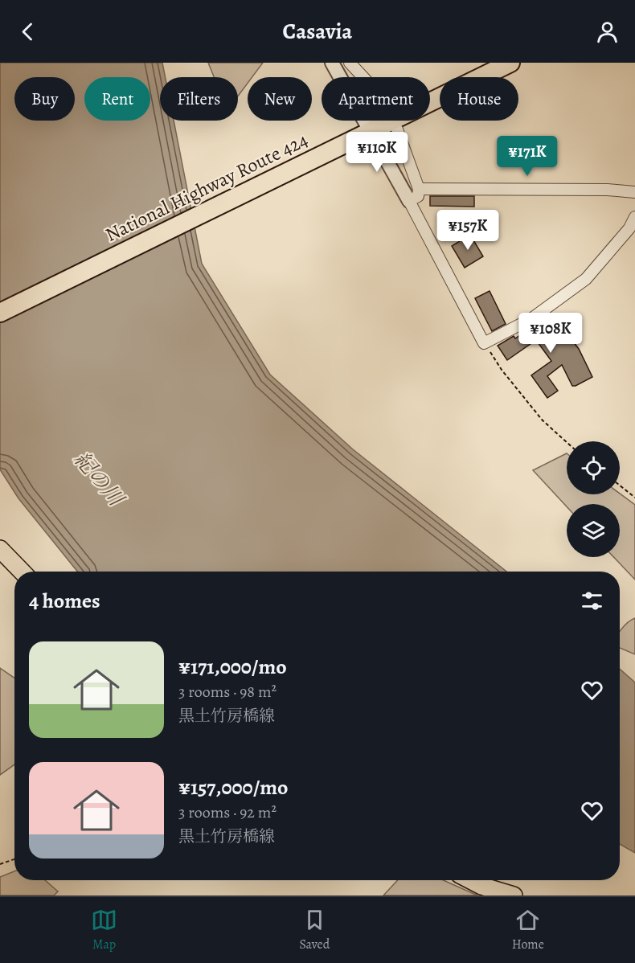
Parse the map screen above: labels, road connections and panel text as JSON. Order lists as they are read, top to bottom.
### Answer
{
  "streets": {
    "highway": ["National Highway Route 424"]
  },
  "water": ["紀の川"],
  "page": {
    "header": "Casavia",
    "chip": [
      "Buy",
      "Rent",
      "Filters",
      "New",
      "Apartment",
      "House"
    ],
    "price": [
      "¥110K",
      "¥171K",
      "¥157K",
      "¥108K"
    ],
    "heading": "4 homes",
    "list": [
      {
        "name": "¥171,000/mo",
        "note": "3 rooms · 98 m² · 黒土竹房橋線"
      },
      {
        "name": "¥157,000/mo",
        "note": "3 rooms · 92 m² · 黒土竹房橋線"
      }
    ],
    "tabs": ["Map", "Saved", "Home"]
  }
}
